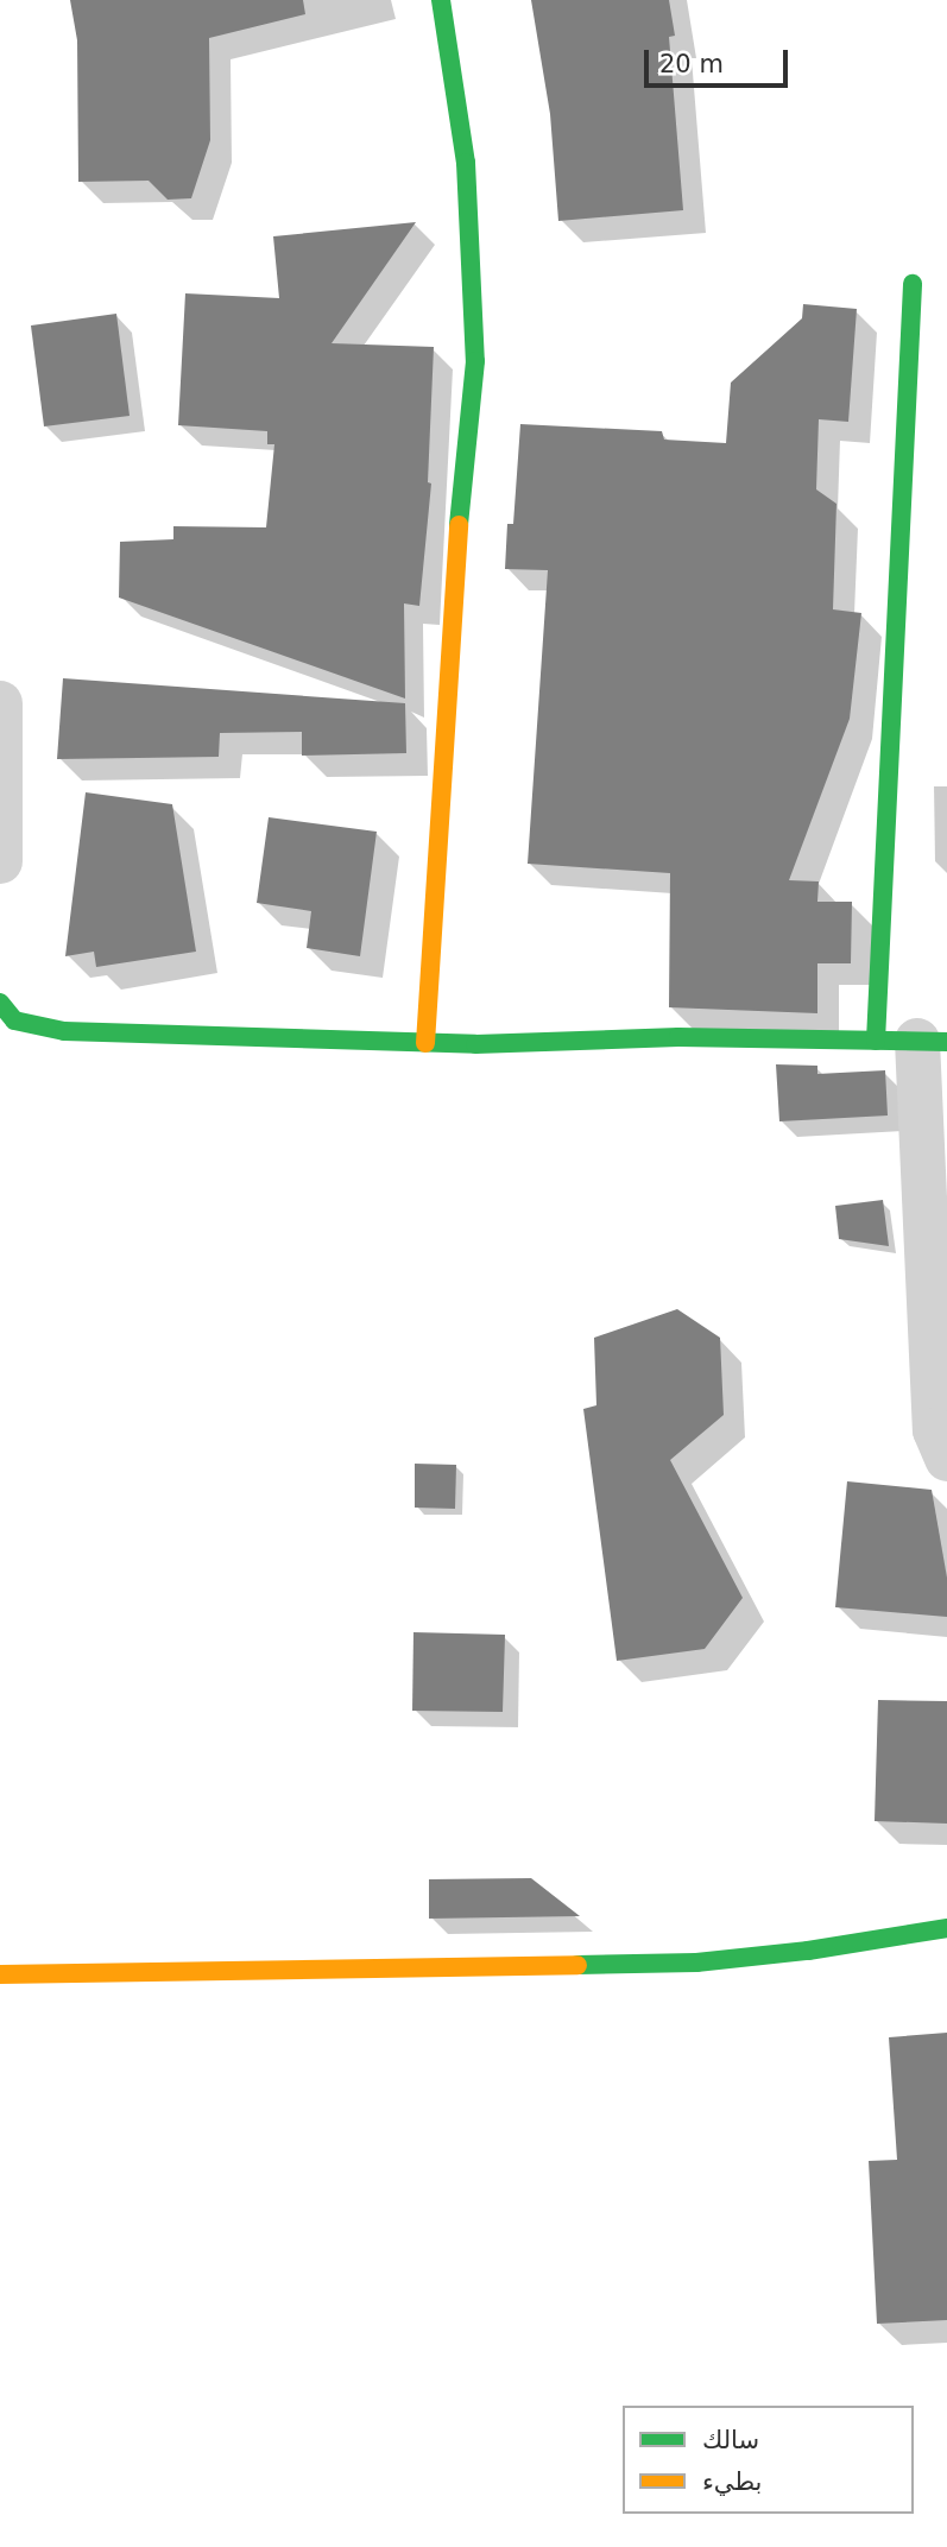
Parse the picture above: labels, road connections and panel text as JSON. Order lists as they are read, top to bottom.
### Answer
{
  "legend": ["سالك", "بطيء"],
  "scale_bar": "20 m"
}
